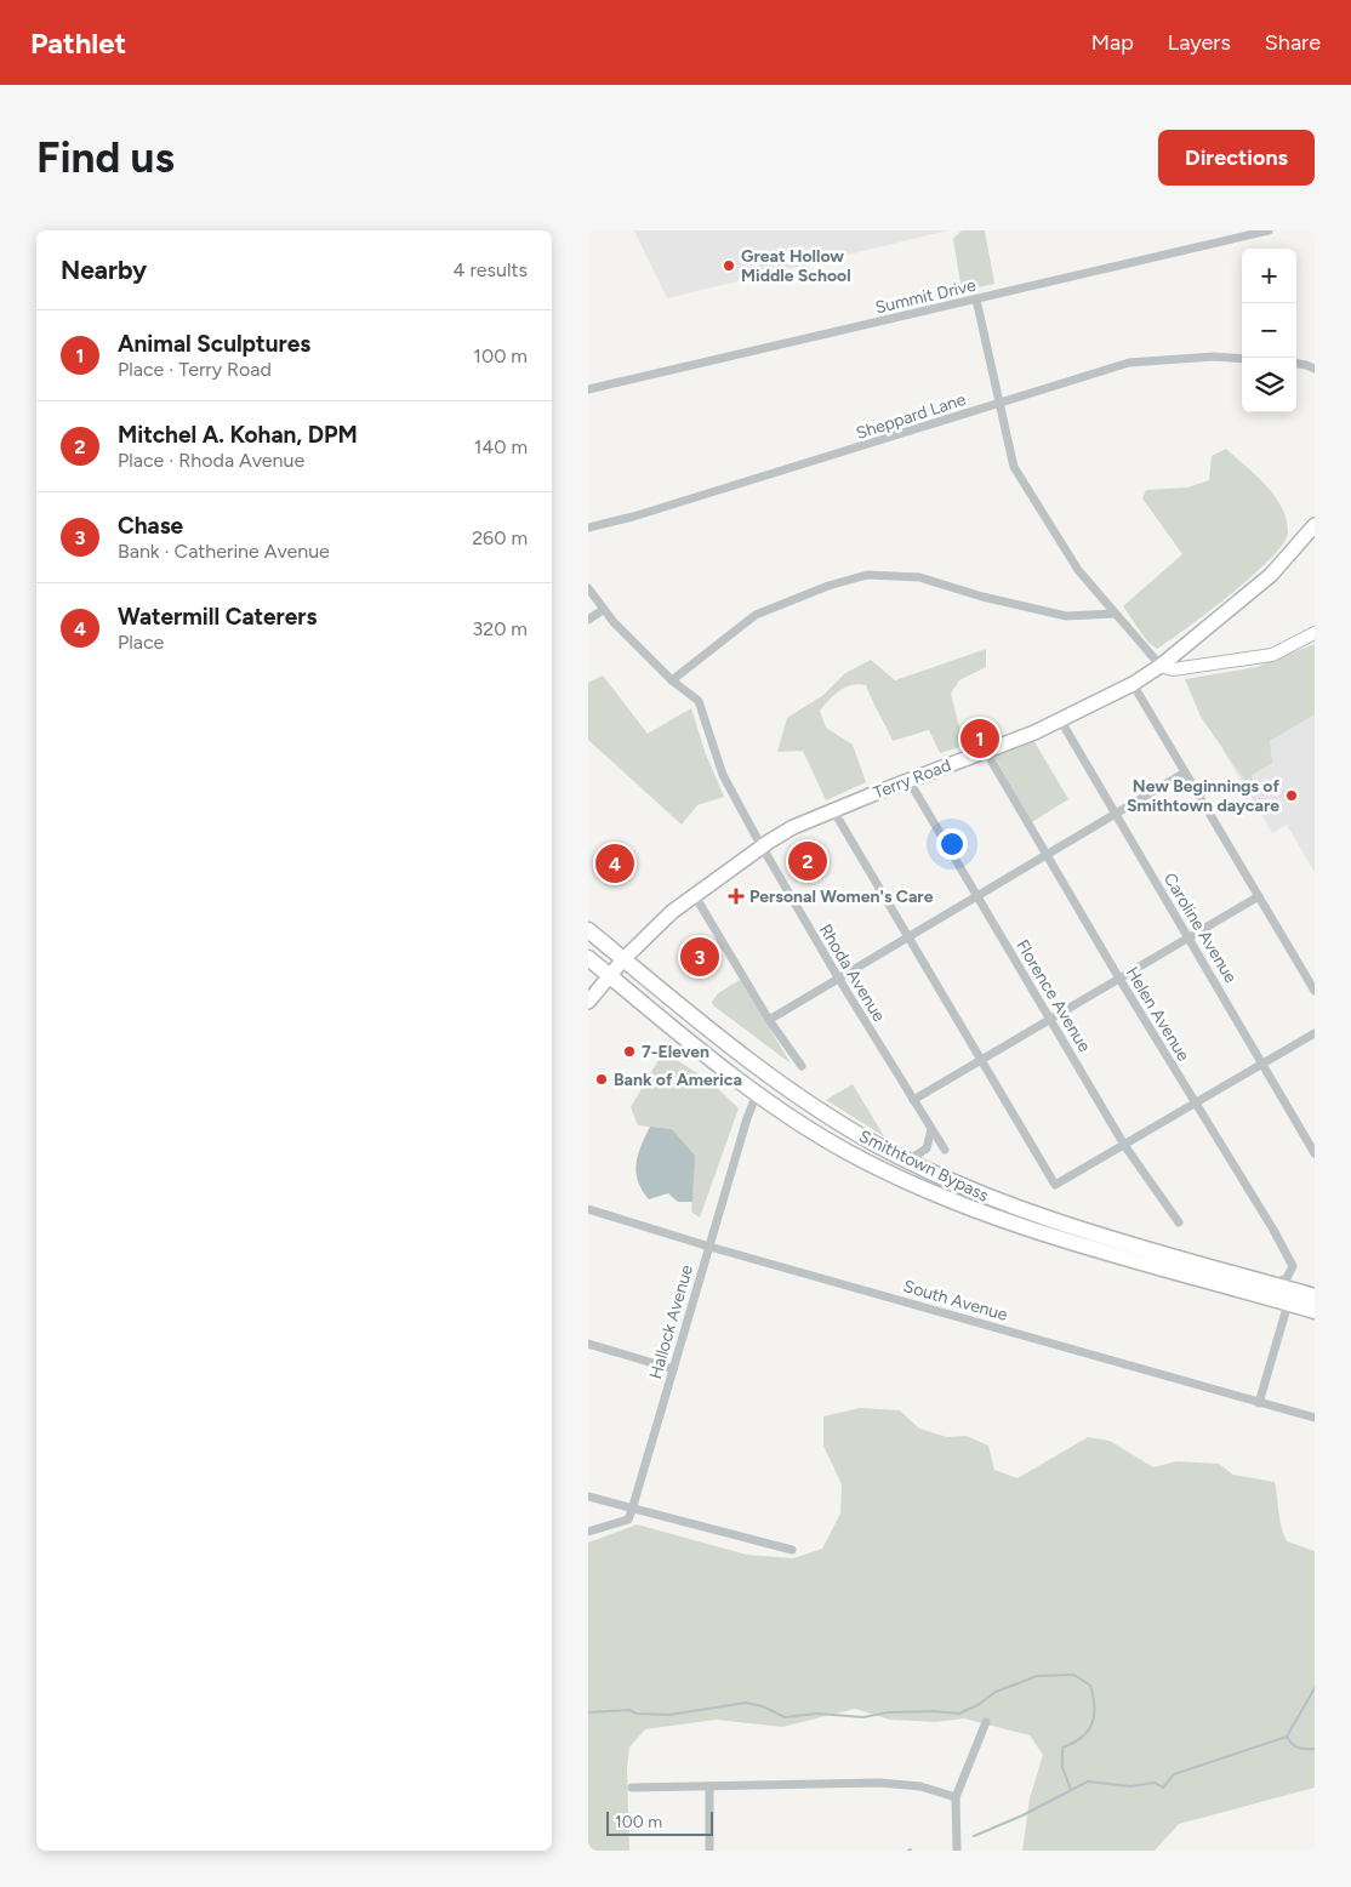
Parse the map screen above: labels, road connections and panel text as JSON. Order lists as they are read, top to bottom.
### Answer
{
  "streets": {
    "highway": ["Smithtown Bypass"],
    "main road": ["Terry Road"],
    "street": [
      "Summit Drive",
      "Sheppard Lane",
      "Caroline Avenue",
      "Rhoda Avenue",
      "Florence Avenue",
      "Helen Avenue",
      "South Avenue",
      "Hallock Avenue"
    ]
  },
  "crossings": [
    ["Terry Road", "Caroline Avenue"],
    ["Terry Road", "Rhoda Avenue"],
    ["Terry Road", "Florence Avenue"],
    ["Terry Road", "Helen Avenue"],
    ["Terry Road", "Smithtown Bypass"],
    ["Helen Avenue", "Smithtown Bypass"],
    ["Smithtown Bypass", "Hallock Avenue"],
    ["South Avenue", "Hallock Avenue"]
  ],
  "places": {
    "other": [
      "Great Hollow Middle School",
      "New Beginnings of Smithtown daycare",
      "7-Eleven",
      "Bank of America"
    ],
    "health": ["Personal Women's Care"]
  },
  "scale_bar": "100 m",
  "page": {
    "header": "Pathlet",
    "nav": ["Map", "Layers", "Share"],
    "buttons": "Directions",
    "title": "Find us",
    "heading": ["Nearby", "4 results"],
    "map_buttons": ["+", "−"],
    "list": [
      {
        "mark": "1",
        "name": "Animal Sculptures",
        "note": "Place · Terry Road",
        "value": "100 m"
      },
      {
        "mark": "2",
        "name": "Mitchel A. Kohan, DPM",
        "note": "Place · Rhoda Avenue",
        "value": "140 m"
      },
      {
        "mark": "3",
        "name": "Chase",
        "note": "Bank · Catherine Avenue",
        "value": "260 m"
      },
      {
        "mark": "4",
        "name": "Watermill Caterers",
        "note": "Place",
        "value": "320 m"
      }
    ],
    "pins": [
      "1",
      "2",
      "4",
      "3"
    ],
    "scale": "100 m"
  }
}
